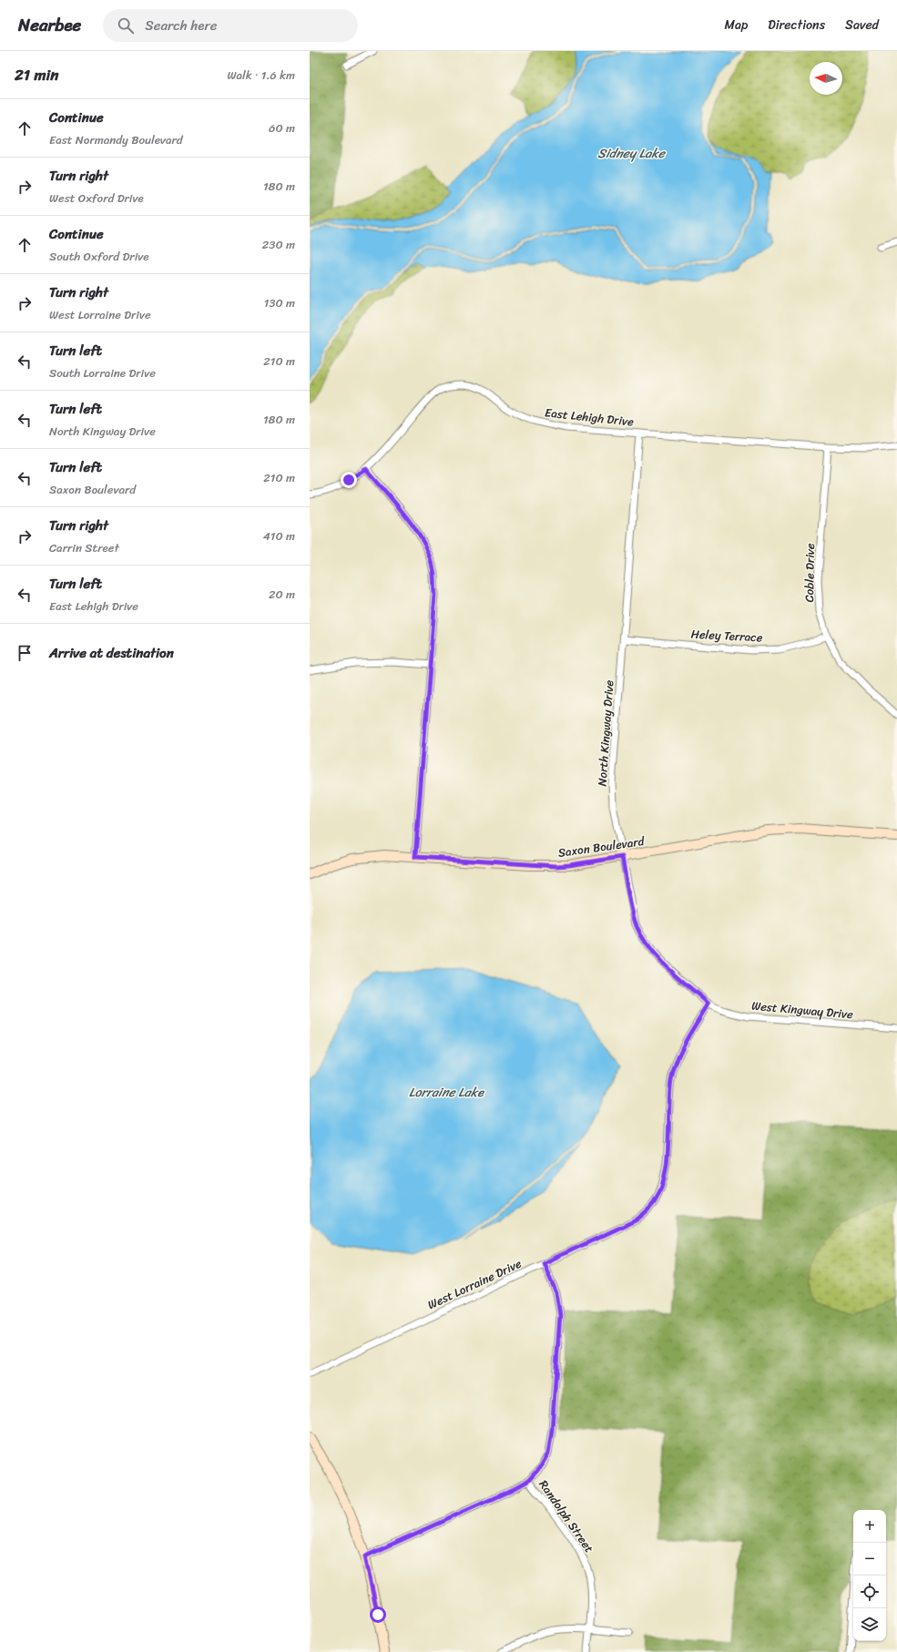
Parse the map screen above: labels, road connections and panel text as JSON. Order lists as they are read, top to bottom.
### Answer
{
  "streets": {
    "main road": ["Saxon Boulevard"],
    "street": [
      "East Lehigh Drive",
      "Coble Drive",
      "Heley Terrace",
      "North Kingway Drive",
      "West Kingway Drive",
      "West Lorraine Drive",
      "Randolph Street"
    ]
  },
  "crossings": [
    ["East Lehigh Drive", "Coble Drive"],
    ["East Lehigh Drive", "North Kingway Drive"],
    ["Coble Drive", "Heley Terrace"],
    ["Heley Terrace", "North Kingway Drive"],
    ["North Kingway Drive", "Saxon Boulevard"],
    ["North Kingway Drive", "West Kingway Drive"],
    ["North Kingway Drive", "West Lorraine Drive"],
    ["West Kingway Drive", "West Lorraine Drive"]
  ],
  "water": ["Sidney Lake", "Lorraine Lake"],
  "north": "left",
  "page": {
    "header": "Nearbee",
    "search": "Search here",
    "nav": ["Map", "Directions", "Saved"],
    "heading": ["21 min", "Walk · 1.6 km"],
    "list": [
      ["Continue", "East Normandy Boulevard", "60 m"],
      ["Turn right", "West Oxford Drive", "180 m"],
      ["Continue", "South Oxford Drive", "230 m"],
      ["Turn right", "West Lorraine Drive", "130 m"],
      ["Turn left", "South Lorraine Drive", "210 m"],
      ["Turn left", "North Kingway Drive", "180 m"],
      ["Turn left", "Saxon Boulevard", "210 m"],
      ["Turn right", "Carrin Street", "410 m"],
      ["Turn left", "East Lehigh Drive", "20 m"],
      "Arrive at destination"
    ],
    "map_buttons": ["+", "−"]
  }
}
